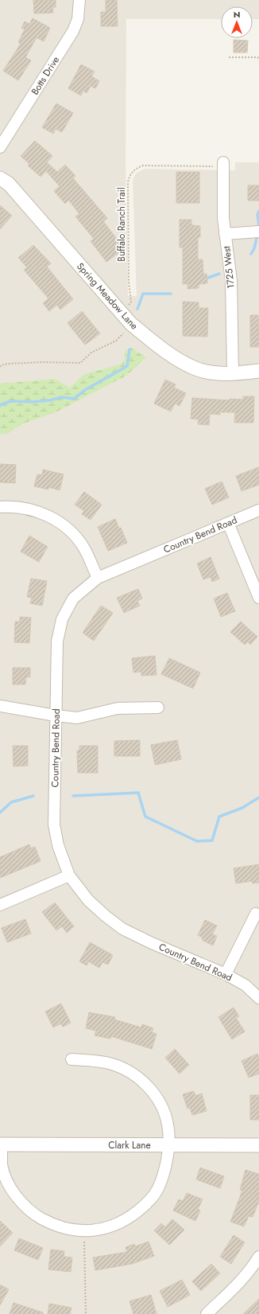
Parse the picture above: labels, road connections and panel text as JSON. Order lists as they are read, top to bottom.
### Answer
{
  "streets": {
    "street": [
      "Botts Drive",
      "1725 West",
      "Spring Meadow Lane",
      "Country Bend Road",
      "Clark Lane"
    ],
    "path": ["Buffalo Ranch Trail"]
  },
  "crossings": [
    ["Buffalo Ranch Trail", "1725 West"],
    ["1725 West", "Spring Meadow Lane"]
  ],
  "north": "top"
}
